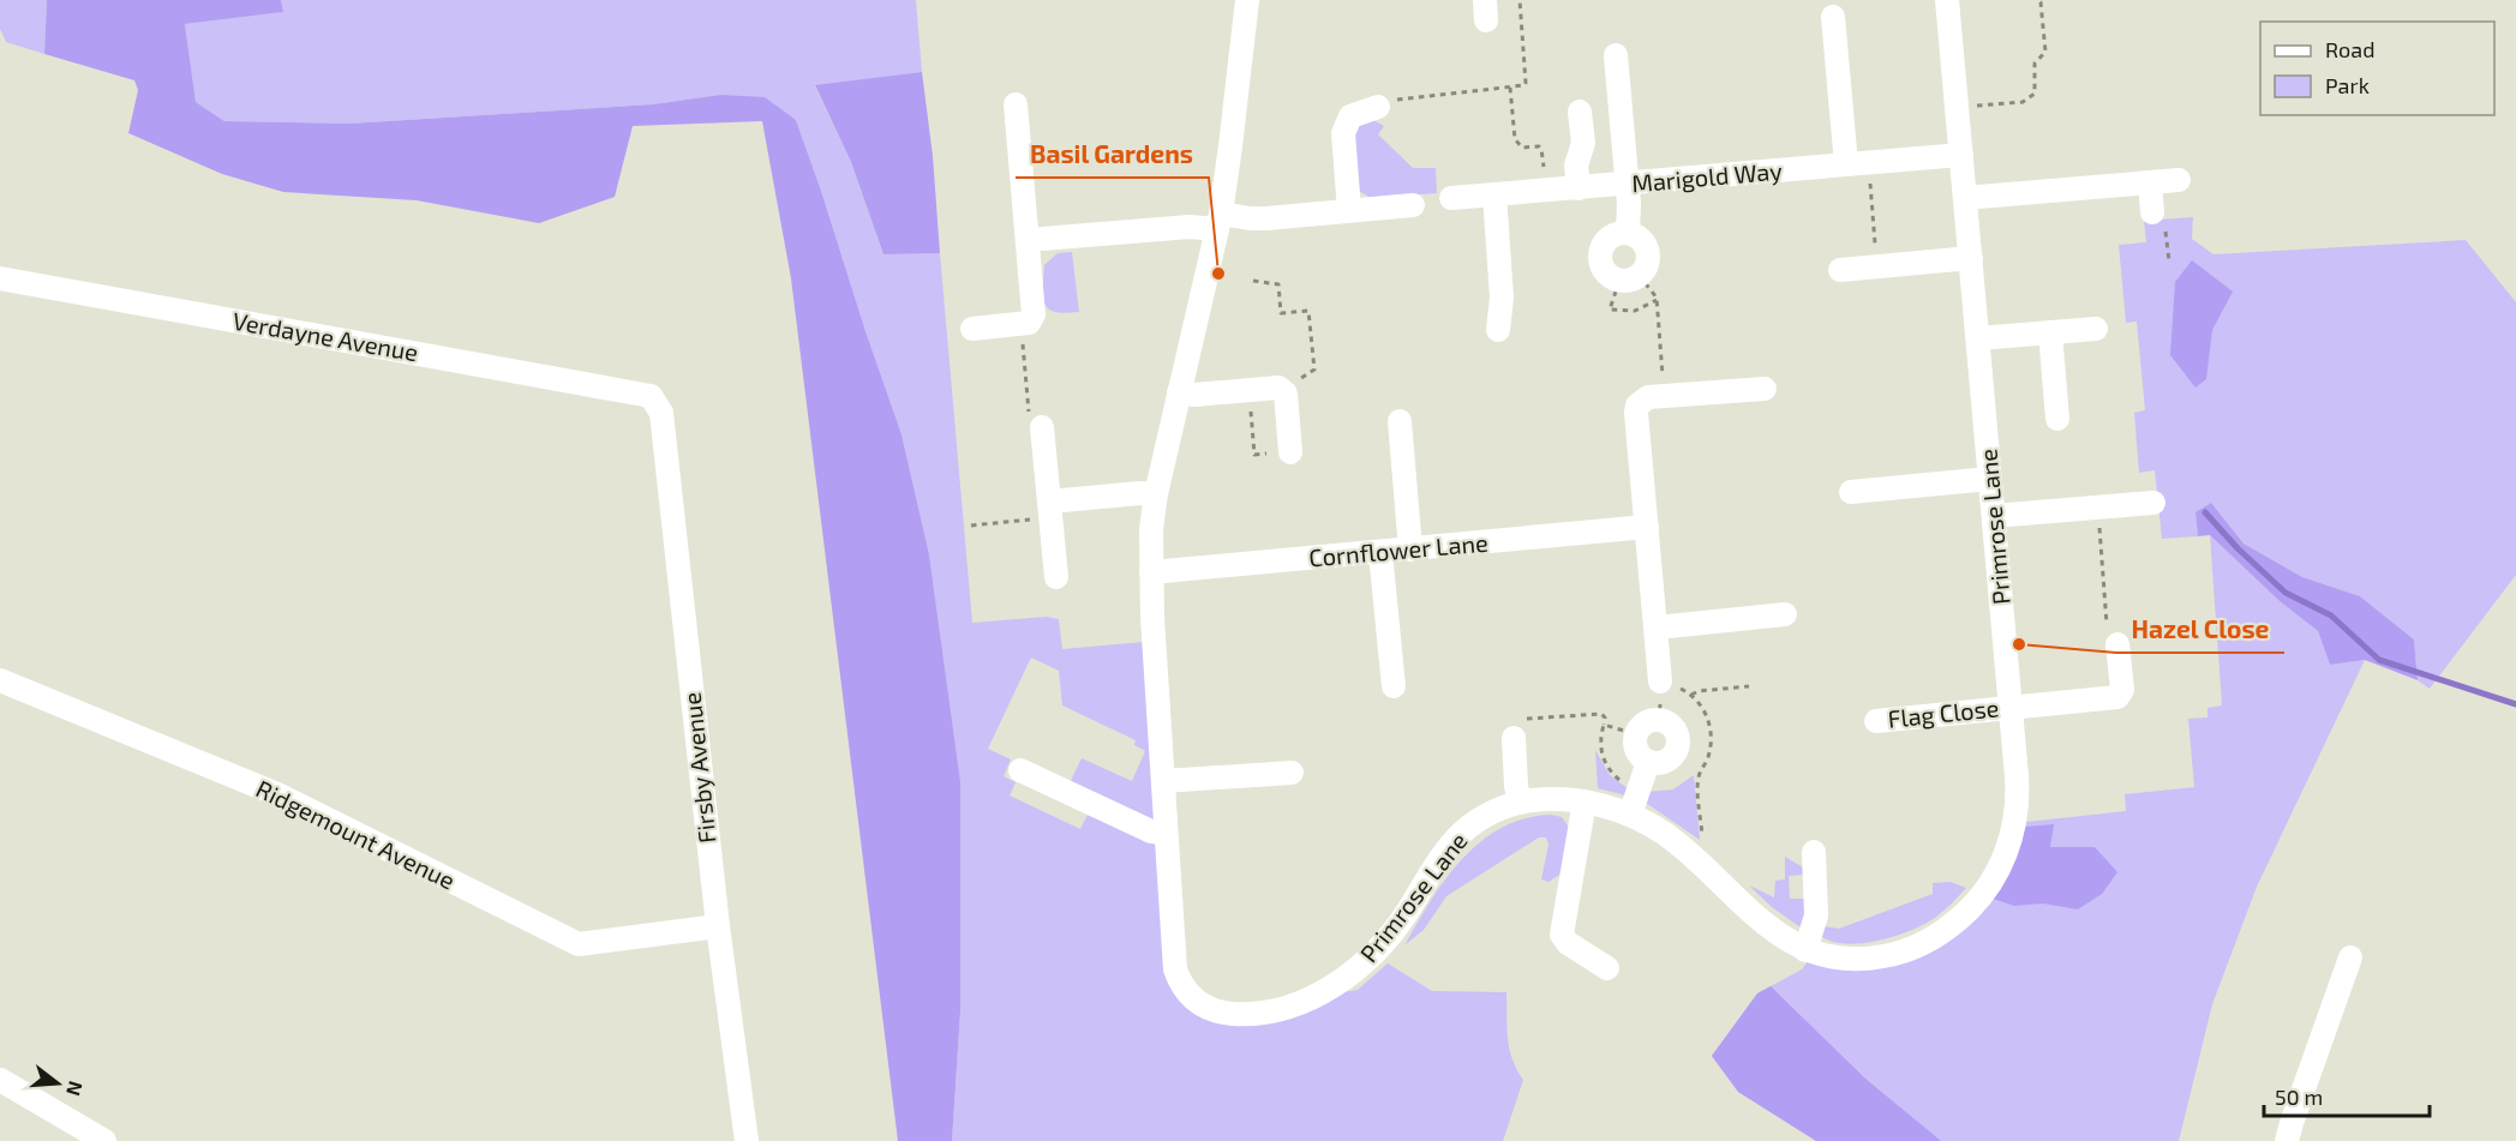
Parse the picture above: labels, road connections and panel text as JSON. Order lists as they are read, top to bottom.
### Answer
{
  "streets": {
    "street": [
      "Marigold Way",
      "Verdayne Avenue",
      "Primrose Lane",
      "Cornflower Lane",
      "Flag Close",
      "Firsby Avenue",
      "Ridgemount Avenue"
    ]
  },
  "crossings": [
    ["Marigold Way", "Primrose Lane"],
    ["Verdayne Avenue", "Firsby Avenue"],
    ["Primrose Lane", "Cornflower Lane"],
    ["Primrose Lane", "Flag Close"],
    ["Firsby Avenue", "Ridgemount Avenue"]
  ],
  "places": ["Basil Gardens", "Hazel Close"],
  "legend": ["Road", "Park"],
  "scale_bar": "50 m",
  "north": "right"
}
